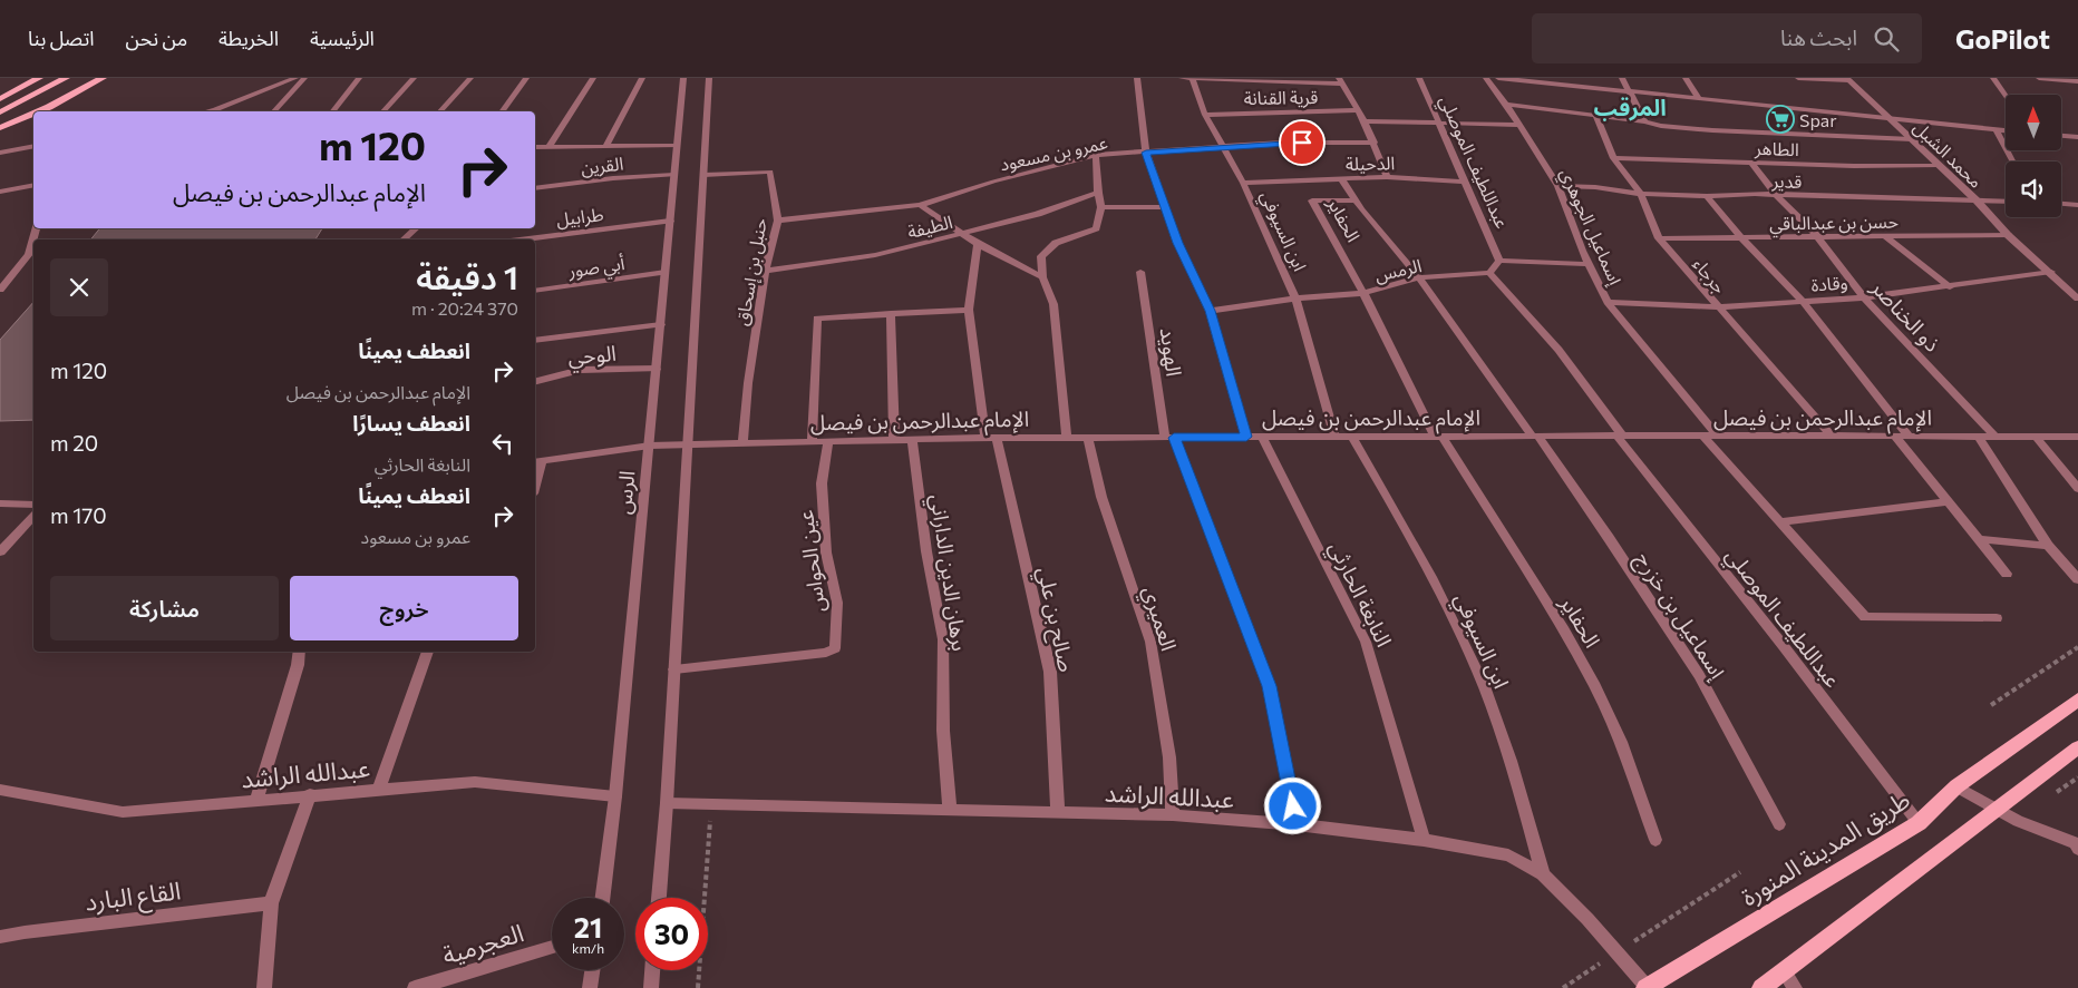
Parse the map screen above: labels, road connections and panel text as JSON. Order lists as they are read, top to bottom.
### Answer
{
  "streets": {
    "main road": ["طريق المدينة المنورة"],
    "street": [
      "قرية القنانة",
      "الطاهر",
      "عمرو بن مسعود",
      "محمد الشبل",
      "عبداللطيف الموصلي",
      "الدحيلة",
      "القرين",
      "قدير",
      "طرابيل",
      "الحفاير",
      "حسن بن عبدالباقي",
      "الطيفة",
      "إسماعيل الجوهري",
      "ابن السيوفي",
      "أبي صور",
      "الرمس",
      "حنبل بن إسحاق",
      "جرجاء",
      "وقادة",
      "ذو الخناصر",
      "الهويد",
      "الوحي",
      "الإمام عبدالرحمن بن فيصل",
      "الرس",
      "عين الحواس",
      "برهان الدين الداراني",
      "النابغة الحارثي",
      "إسماعيل بن خزرج",
      "العميري",
      "صالح بن علي",
      "عبدالله الراشد",
      "القاع البارد",
      "العجرمية"
    ]
  },
  "crossings": [
    ["قرية القنانة", "ابن السيوفي"],
    ["الطاهر", "محمد الشبل"],
    ["الطاهر", "جرجاء"],
    ["الطاهر", "ذو الخناصر"],
    ["عمرو بن مسعود", "ابن السيوفي"],
    ["عمرو بن مسعود", "حنبل بن إسحاق"],
    ["محمد الشبل", "قدير"],
    ["محمد الشبل", "حسن بن عبدالباقي"],
    ["محمد الشبل", "وقادة"],
    ["عبداللطيف الموصلي", "الدحيلة"],
    ["عبداللطيف الموصلي", "الرمس"],
    ["عبداللطيف الموصلي", "الإمام عبدالرحمن بن فيصل"],
    ["عبداللطيف الموصلي", "طريق المدينة المنورة"],
    ["الدحيلة", "ابن السيوفي"],
    ["الدحيلة", "إسماعيل بن خزرج"],
    ["القرين", "الرس"],
    ["قدير", "إسماعيل الجوهري"],
    ["قدير", "جرجاء"],
    ["قدير", "ذو الخناصر"],
    ["طرابيل", "الرس"],
    ["الحفاير", "الرمس"],
    ["الحفاير", "الإمام عبدالرحمن بن فيصل"],
    ["الحفاير", "إسماعيل بن خزرج"],
    ["حسن بن عبدالباقي", "جرجاء"],
    ["حسن بن عبدالباقي", "ذو الخناصر"],
    ["الطيفة", "حنبل بن إسحاق"],
    ["إسماعيل الجوهري", "وقادة"],
    ["إسماعيل الجوهري", "الإمام عبدالرحمن بن فيصل"],
    ["ابن السيوفي", "الرمس"],
    ["ابن السيوفي", "الإمام عبدالرحمن بن فيصل"],
    ["ابن السيوفي", "عبدالله الراشد"],
    ["أبي صور", "الرس"],
    ["الرمس", "إسماعيل بن خزرج"],
    ["حنبل بن إسحاق", "الإمام عبدالرحمن بن فيصل"],
    ["جرجاء", "وقادة"],
    ["جرجاء", "الإمام عبدالرحمن بن فيصل"],
    ["وقادة", "ذو الخناصر"],
    ["ذو الخناصر", "الإمام عبدالرحمن بن فيصل"],
    ["الهويد", "الإمام عبدالرحمن بن فيصل"],
    ["الهويد", "عبدالله الراشد"],
    ["الوحي", "الرس"],
    ["الإمام عبدالرحمن بن فيصل", "الرس"],
    ["الإمام عبدالرحمن بن فيصل", "عين الحواس"],
    ["الإمام عبدالرحمن بن فيصل", "برهان الدين الداراني"],
    ["الإمام عبدالرحمن بن فيصل", "النابغة الحارثي"],
    ["الإمام عبدالرحمن بن فيصل", "إسماعيل بن خزرج"],
    ["الإمام عبدالرحمن بن فيصل", "العميري"],
    ["الإمام عبدالرحمن بن فيصل", "صالح بن علي"],
    ["الرس", "عبدالله الراشد"],
    ["برهان الدين الداراني", "عبدالله الراشد"],
    ["النابغة الحارثي", "عبدالله الراشد"],
    ["العميري", "عبدالله الراشد"],
    ["صالح بن علي", "عبدالله الراشد"],
    ["عبدالله الراشد", "طريق المدينة المنورة"]
  ],
  "districts": ["المرقب"],
  "places": {
    "supermarket": ["Spar"]
  },
  "north": "top",
  "page": {
    "header": "GoPilot",
    "search": "ابحث هنا",
    "nav": [
      "الرئيسية",
      "الخريطة",
      "من نحن",
      "اتصل بنا"
    ],
    "turn": ["120 m", "الإمام عبدالرحمن بن فيصل"],
    "heading": ["1 دقيقة", "370 m · 20:24"],
    "list": [
      {
        "name": "انعطف يمينًا",
        "note": "الإمام عبدالرحمن بن فيصل",
        "value": "120 m"
      },
      {
        "name": "انعطف يسارًا",
        "note": "النابغة الحارثي",
        "value": "20 m"
      },
      {
        "name": "انعطف يمينًا",
        "note": "عمرو بن مسعود",
        "value": "170 m"
      }
    ],
    "buttons": ["خروج", "مشاركة"],
    "speed": "21 km/h",
    "limit": "30"
  }
}
